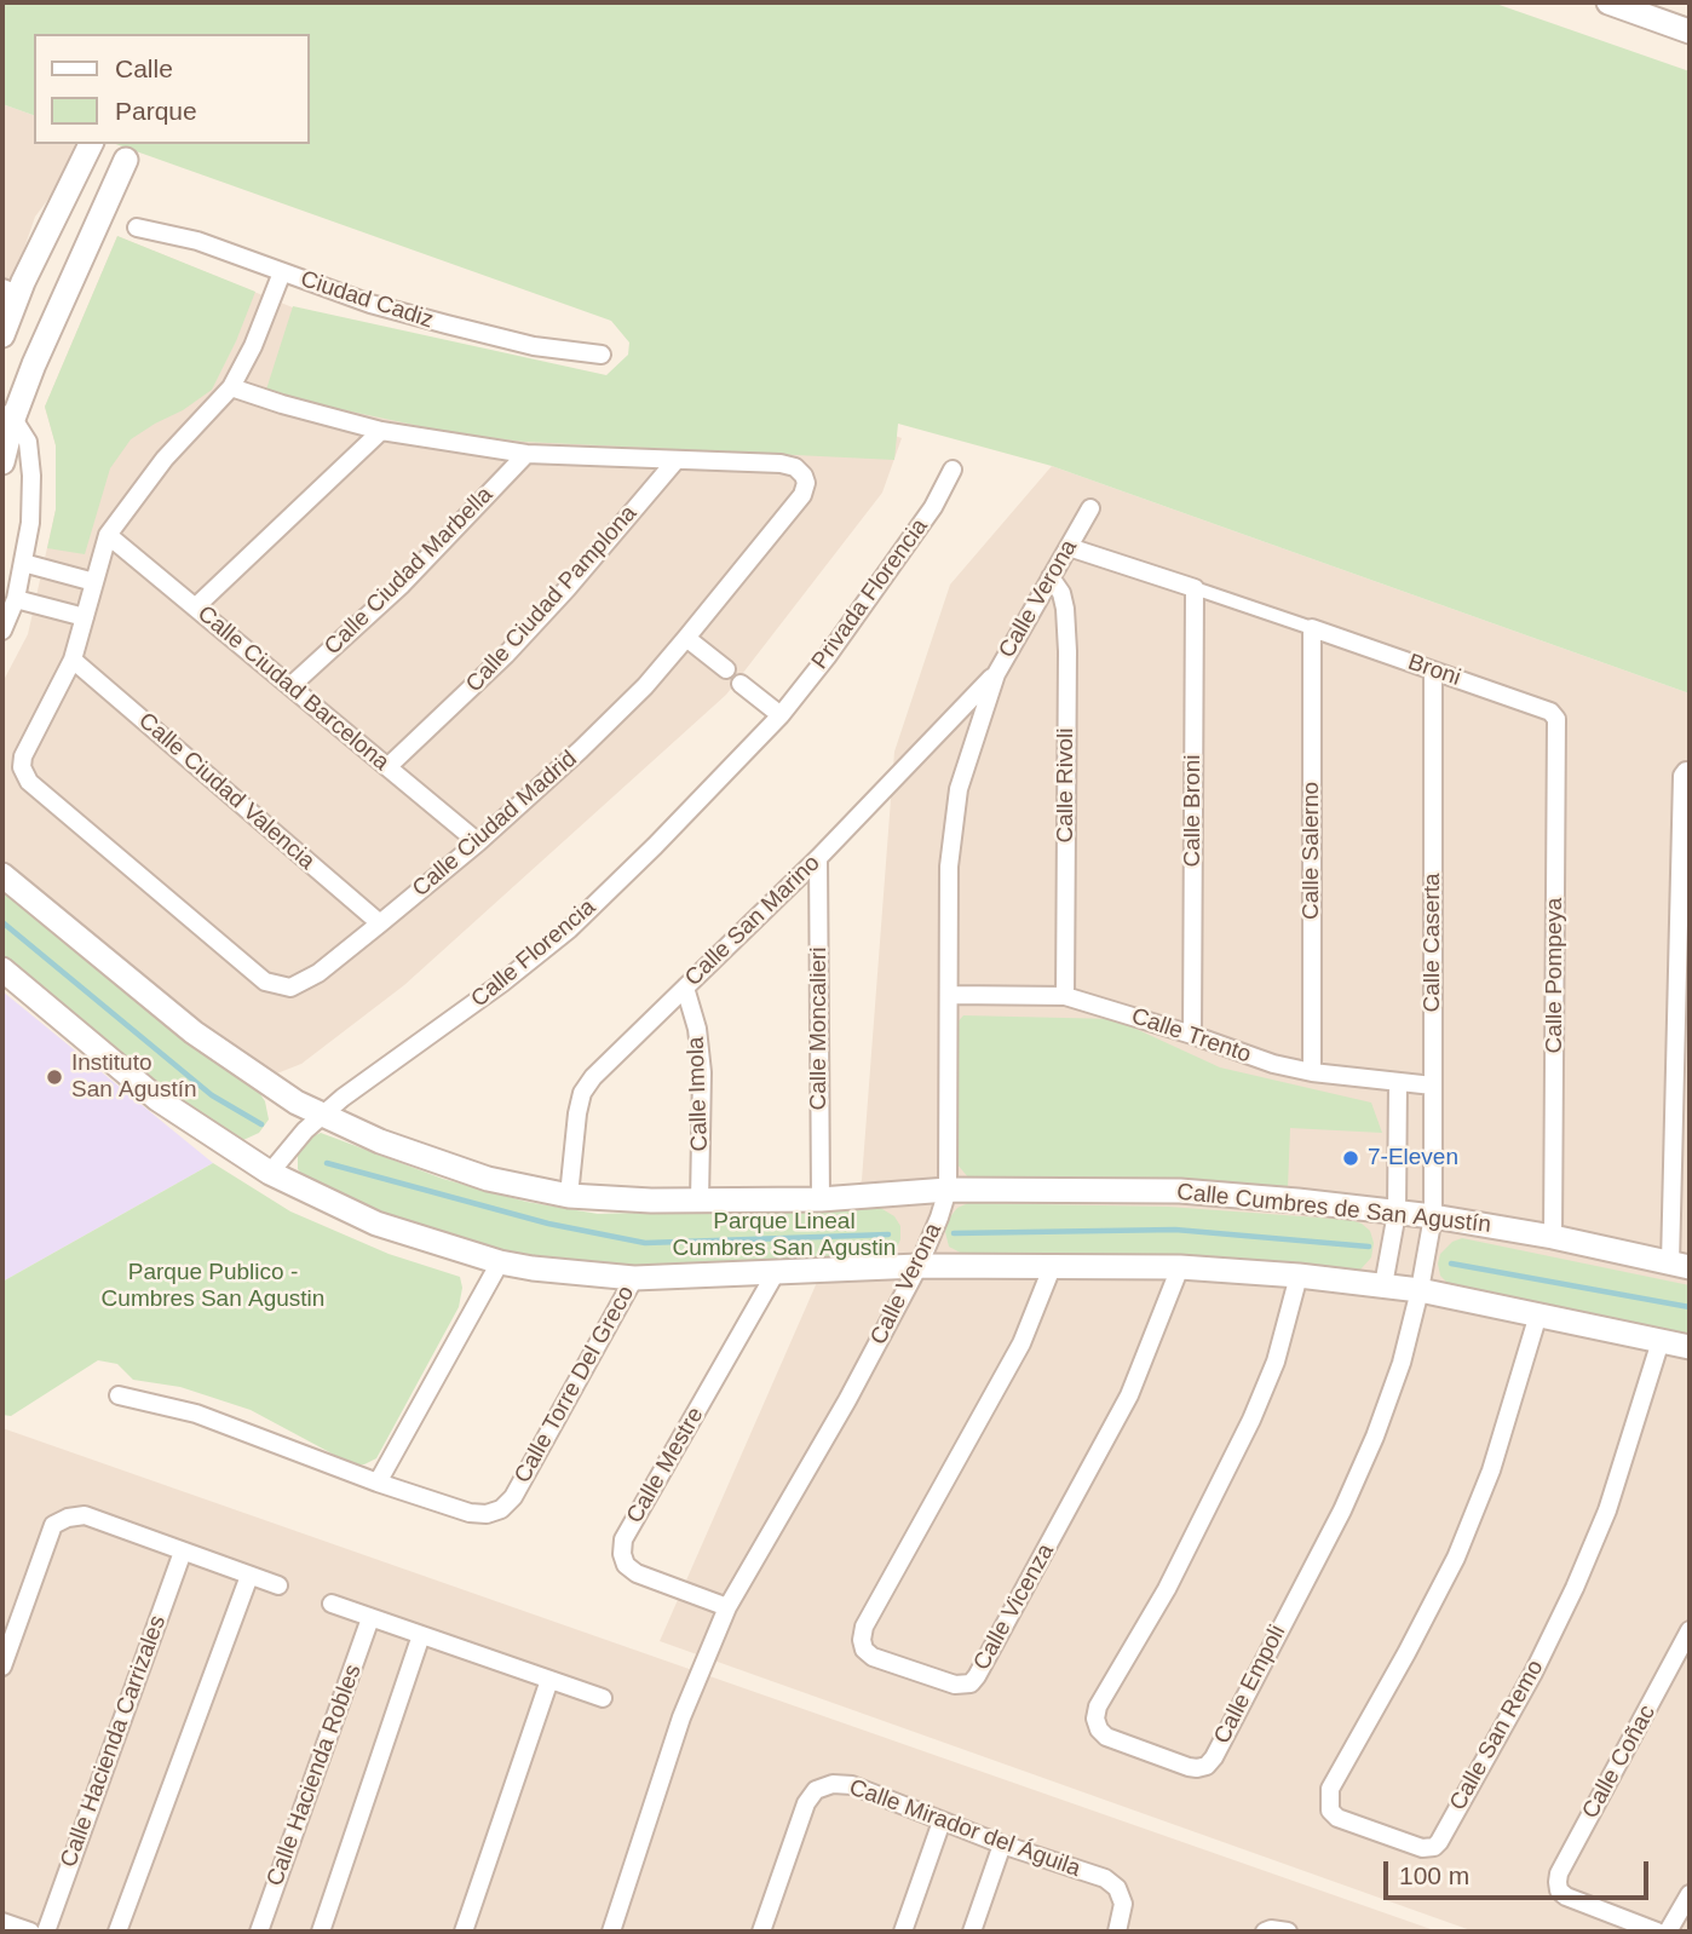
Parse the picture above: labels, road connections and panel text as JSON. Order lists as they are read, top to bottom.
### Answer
{
  "streets": {
    "street": [
      "Ciudad Cadiz",
      "Calle Ciudad Marbella",
      "Privada Florencia",
      "Calle Ciudad Pamplona",
      "Calle Verona",
      "Broni",
      "Calle Ciudad Barcelona",
      "Calle Rivoli",
      "Calle Ciudad Valencia",
      "Calle Broni",
      "Calle Ciudad Madrid",
      "Calle Salerno",
      "Calle San Marino",
      "Calle Caserta",
      "Calle Florencia",
      "Calle Pompeya",
      "Calle Moncalieri",
      "Calle Trento",
      "Calle Imola",
      "Calle Cumbres de San Agustín",
      "Calle Torre Del Greco",
      "Calle Mestre",
      "Calle Vicenza",
      "Calle Empoli",
      "Calle San Remo",
      "Calle Hacienda Carrizales",
      "Calle Coñac",
      "Calle Hacienda Robles",
      "Calle Mirador del Águila"
    ]
  },
  "crossings": [
    ["Ciudad Cadiz", "Calle Ciudad Madrid"],
    ["Calle Ciudad Marbella", "Calle Ciudad Barcelona"],
    ["Calle Ciudad Marbella", "Calle Ciudad Madrid"],
    ["Privada Florencia", "Calle Florencia"],
    ["Calle Ciudad Pamplona", "Calle Ciudad Barcelona"],
    ["Calle Ciudad Pamplona", "Calle Ciudad Madrid"],
    ["Calle Verona", "Calle Rivoli"],
    ["Calle Verona", "Calle San Marino"],
    ["Calle Verona", "Calle Trento"],
    ["Calle Verona", "Calle Cumbres de San Agustín"],
    ["Calle Verona", "Calle Mestre"],
    ["Broni", "Calle Salerno"],
    ["Broni", "Calle Caserta"],
    ["Broni", "Calle Pompeya"],
    ["Calle Ciudad Barcelona", "Calle Ciudad Madrid"],
    ["Calle Rivoli", "Calle Trento"],
    ["Calle Ciudad Valencia", "Calle Ciudad Madrid"],
    ["Calle Broni", "Calle Trento"],
    ["Calle Salerno", "Calle Trento"],
    ["Calle San Marino", "Calle Moncalieri"],
    ["Calle San Marino", "Calle Imola"],
    ["Calle San Marino", "Calle Cumbres de San Agustín"],
    ["Calle Caserta", "Calle Trento"],
    ["Calle Caserta", "Calle Cumbres de San Agustín"],
    ["Calle Caserta", "Calle Empoli"],
    ["Calle Florencia", "Calle Cumbres de San Agustín"],
    ["Calle Pompeya", "Calle Cumbres de San Agustín"],
    ["Calle Moncalieri", "Calle Cumbres de San Agustín"],
    ["Calle Imola", "Calle Cumbres de San Agustín"],
    ["Calle Cumbres de San Agustín", "Calle Empoli"]
  ],
  "parks": ["Parque Lineal Cumbres San Agustin", "Parque Publico - Cumbres San Agustin"],
  "places": ["Instituto San Agustín", "7-Eleven"],
  "legend": ["Calle", "Parque"],
  "scale_bar": "100 m"
}
